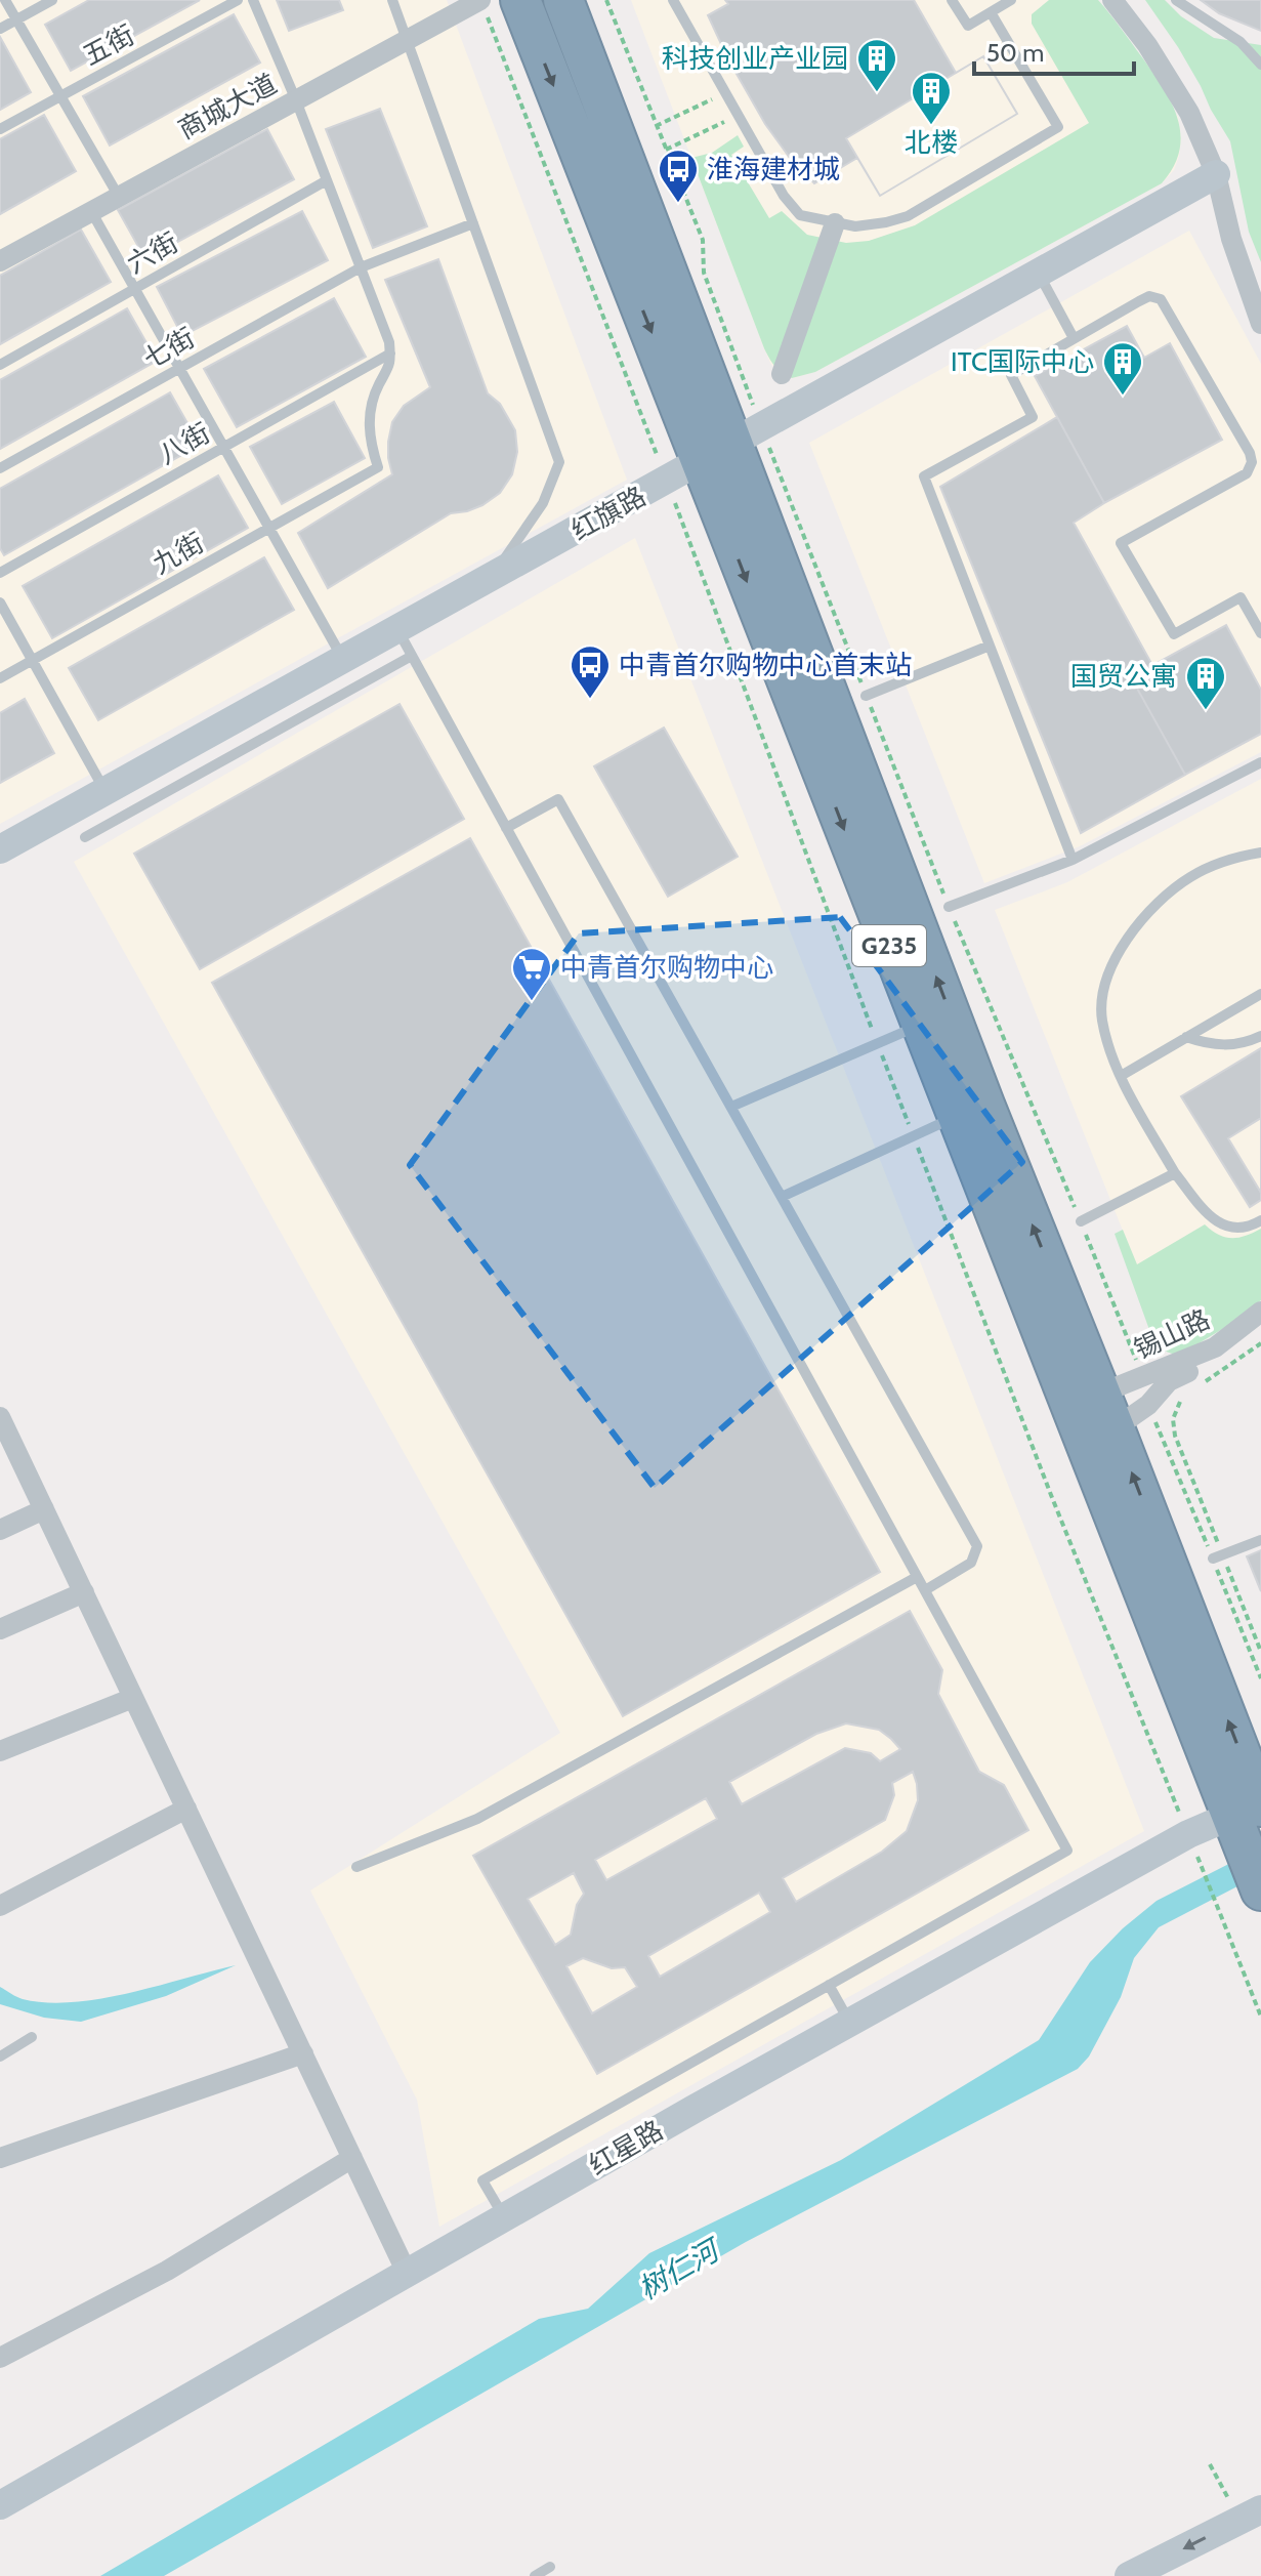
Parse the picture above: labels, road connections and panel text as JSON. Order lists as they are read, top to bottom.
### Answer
{
  "streets": {
    "highway": ["G235"],
    "street": [
      "商城大道",
      "红旗路",
      "锡山路",
      "红星路"
    ],
    "lane": [
      "五街",
      "六街",
      "七街",
      "八街",
      "九街"
    ]
  },
  "crossings": [
    ["商城大道", "G235"],
    ["八街", "九街"],
    ["红旗路", "G235"],
    ["G235", "锡山路"],
    ["G235", "红星路"]
  ],
  "water": ["树仁河"],
  "places": {
    "building": [
      "科技创业产业园",
      "北楼",
      "ITC国际中心",
      "国贸公寓"
    ],
    "bus stop": ["淮海建材城", "中青首尔购物中心首末站"],
    "supermarket": ["中青首尔购物中心"]
  },
  "scale_bar": "50 m"
}
